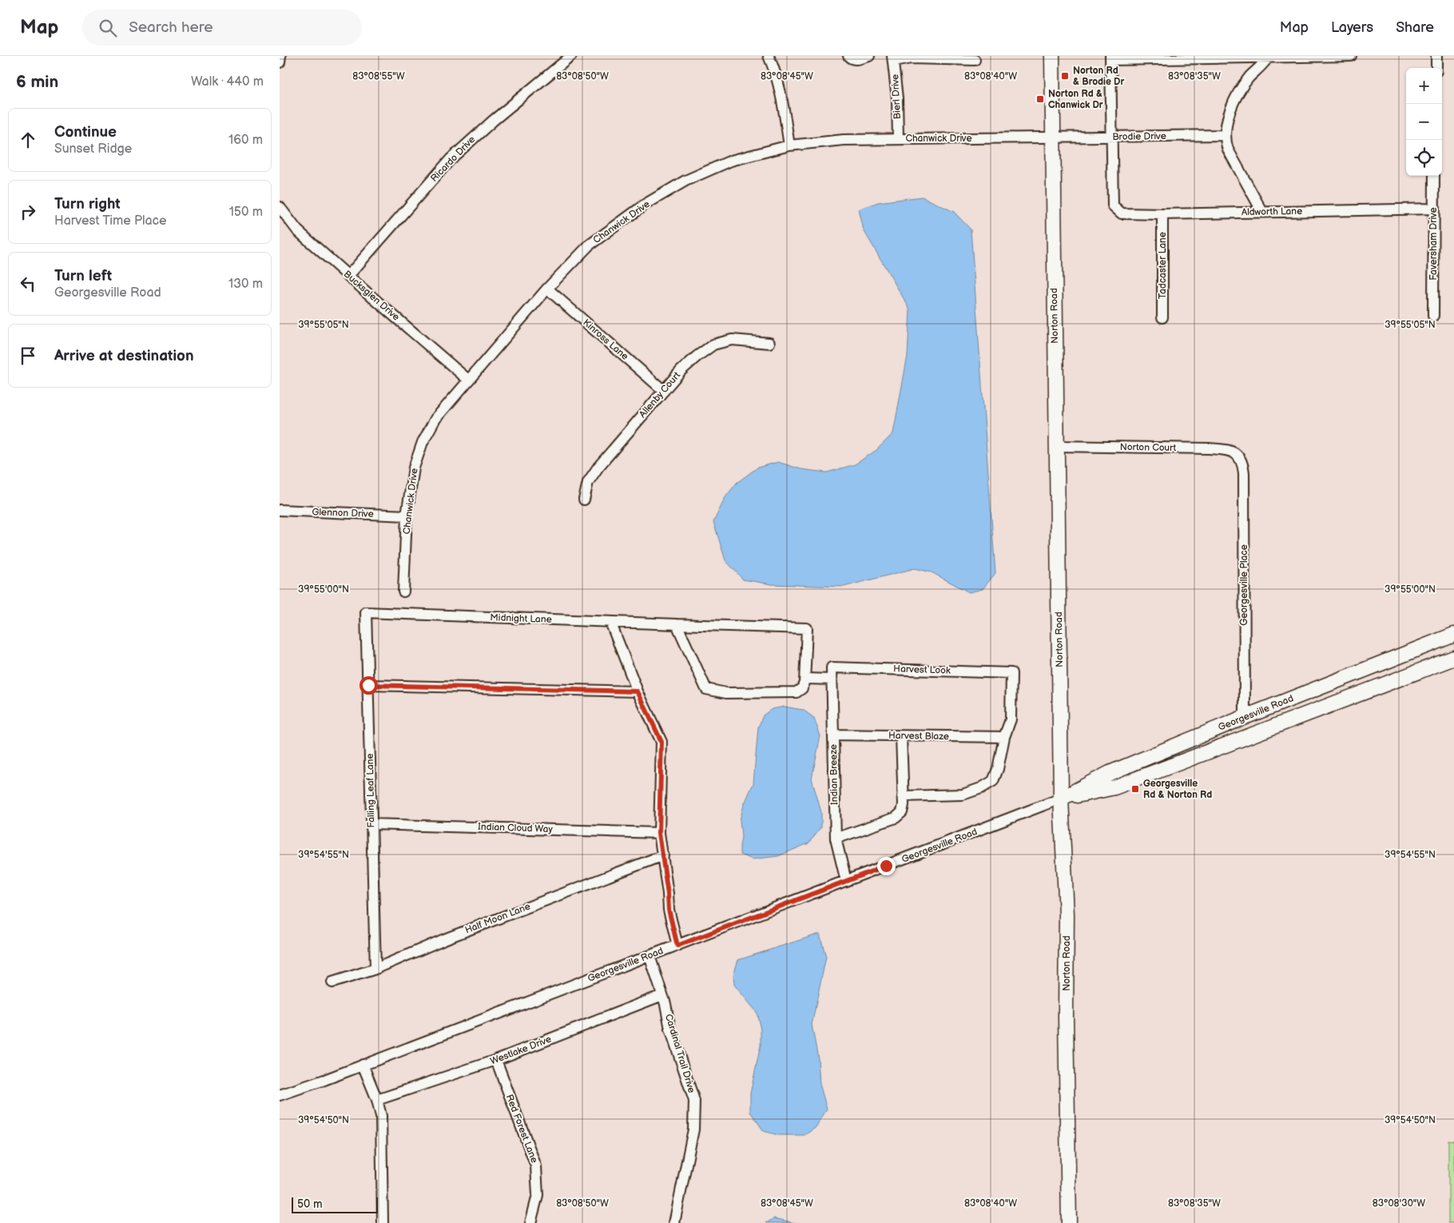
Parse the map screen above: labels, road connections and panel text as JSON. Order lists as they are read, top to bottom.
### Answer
{
  "streets": {
    "main road": ["Norton Road", "Georgesville Road"],
    "street": [
      "Bierl Drive",
      "Brodie Drive",
      "Chanwick Drive",
      "Ricardo Drive",
      "Aldworth Lane",
      "Faversham Drive",
      "Tadcaster Lane",
      "Bucksglen Drive",
      "Kinross Lane",
      "Allenby Court",
      "Norton Court",
      "Glennon Drive",
      "Georgesville Place",
      "Midnight Lane",
      "Harvest Look",
      "Harvest Blaze",
      "Indian Breeze",
      "Falling Leaf Lane",
      "Indian Cloud Way",
      "Half Moon Lane",
      "Westlake Drive",
      "Cardinal Trail Drive",
      "Red Forest Lane"
    ]
  },
  "crossings": [
    ["Bierl Drive", "Chanwick Drive"],
    ["Brodie Drive", "Chanwick Drive"],
    ["Brodie Drive", "Aldworth Lane"],
    ["Brodie Drive", "Norton Road"],
    ["Chanwick Drive", "Bucksglen Drive"],
    ["Chanwick Drive", "Norton Road"],
    ["Chanwick Drive", "Kinross Lane"],
    ["Chanwick Drive", "Glennon Drive"],
    ["Ricardo Drive", "Bucksglen Drive"],
    ["Aldworth Lane", "Faversham Drive"],
    ["Aldworth Lane", "Tadcaster Lane"],
    ["Norton Road", "Norton Court"],
    ["Norton Road", "Georgesville Road"],
    ["Kinross Lane", "Allenby Court"],
    ["Norton Court", "Georgesville Place"],
    ["Georgesville Place", "Georgesville Road"],
    ["Midnight Lane", "Falling Leaf Lane"],
    ["Harvest Look", "Harvest Blaze"],
    ["Harvest Look", "Indian Breeze"],
    ["Georgesville Road", "Indian Breeze"],
    ["Georgesville Road", "Cardinal Trail Drive"],
    ["Harvest Blaze", "Indian Breeze"],
    ["Falling Leaf Lane", "Indian Cloud Way"],
    ["Falling Leaf Lane", "Half Moon Lane"],
    ["Westlake Drive", "Cardinal Trail Drive"],
    ["Westlake Drive", "Red Forest Lane"]
  ],
  "places": {
    "transit": ["Norton Rd & Brodie Dr", "Norton Rd & Chanwick Dr", "Georgesville Rd & Norton Rd"]
  },
  "scale_bar": "50 m",
  "page": {
    "header": "Map",
    "search": "Search here",
    "nav": ["Map", "Layers", "Share"],
    "heading": ["6 min", "Walk · 440 m"],
    "map_buttons": ["+", "−"],
    "list": [
      ["Continue", "Sunset Ridge", "160 m"],
      ["Turn right", "Harvest Time Place", "150 m"],
      ["Turn left", "Georgesville Road", "130 m"],
      "Arrive at destination"
    ],
    "scale": "50 m"
  },
  "coordinates": [
    "83°08'55\"W",
    "83°08'50\"W",
    "83°08'45\"W",
    "83°08'40\"W",
    "83°08'35\"W",
    "39°55'05\"N",
    "39°55'00\"N",
    "39°54'55\"N",
    "39°54'50\"N",
    "83°08'30\"W"
  ]
}
